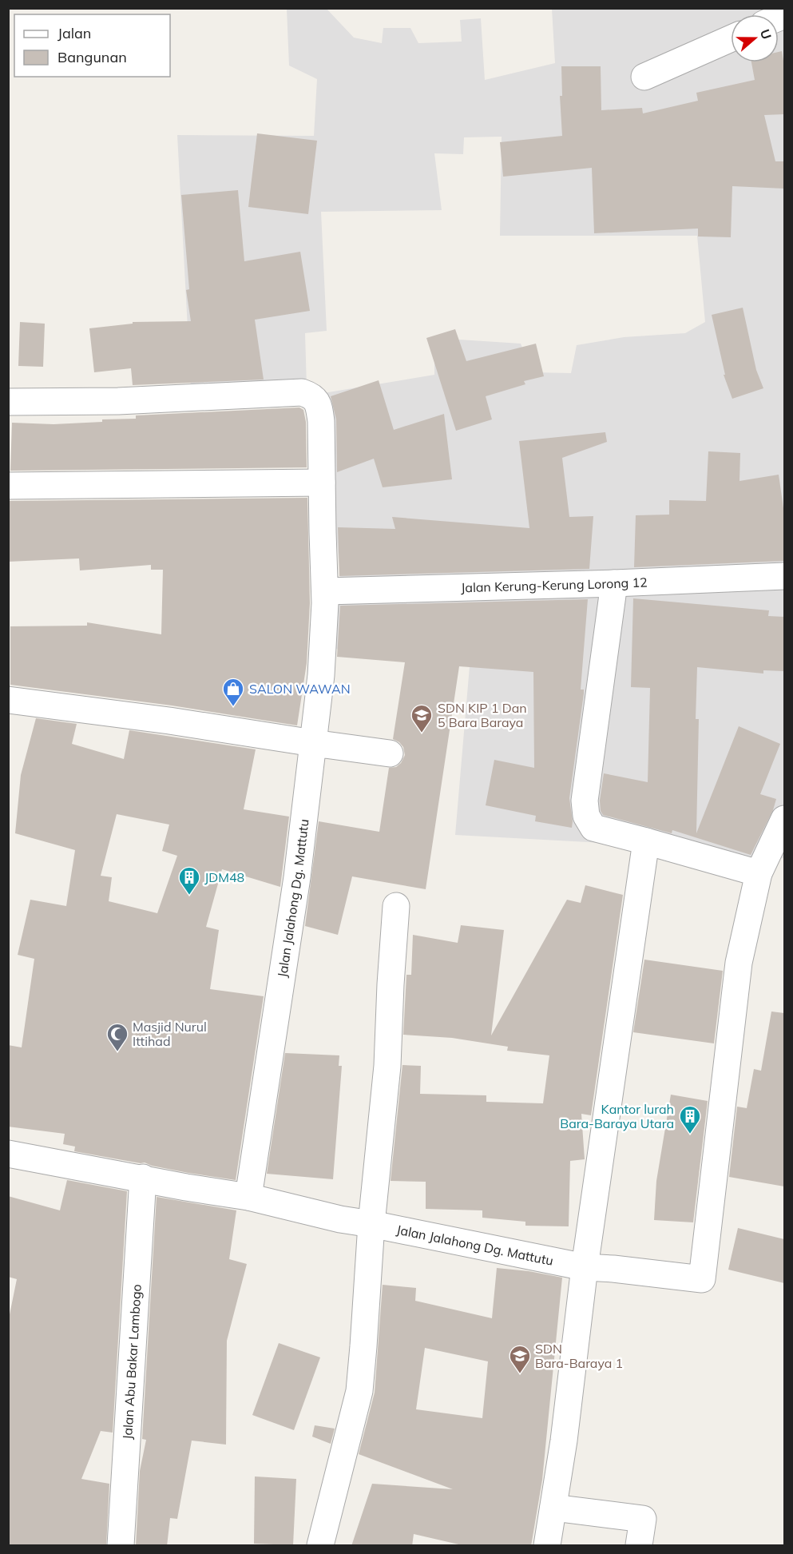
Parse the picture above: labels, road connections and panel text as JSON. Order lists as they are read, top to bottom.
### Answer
{
  "streets": {
    "street": ["Jalan Kerung-Kerung Lorong 12", "Jalan Jalahong Dg. Mattutu", "Jalan Abu Bakar Lambogo"]
  },
  "crossings": [
    ["Jalan Kerung-Kerung Lorong 12", "Jalan Jalahong Dg. Mattutu"],
    ["Jalan Jalahong Dg. Mattutu", "Jalan Abu Bakar Lambogo"]
  ],
  "places": {
    "shop": ["SALON WAWAN"],
    "school or university": ["SDN KIP 1 Dan 5 Bara Baraya", "SDN Bara-Baraya 1"],
    "building": ["JDM48", "Kantor lurah Bara-Baraya Utara"],
    "mosque": ["Masjid Nurul Ittihad"]
  },
  "legend": ["Jalan", "Bangunan"],
  "north": "right"
}
